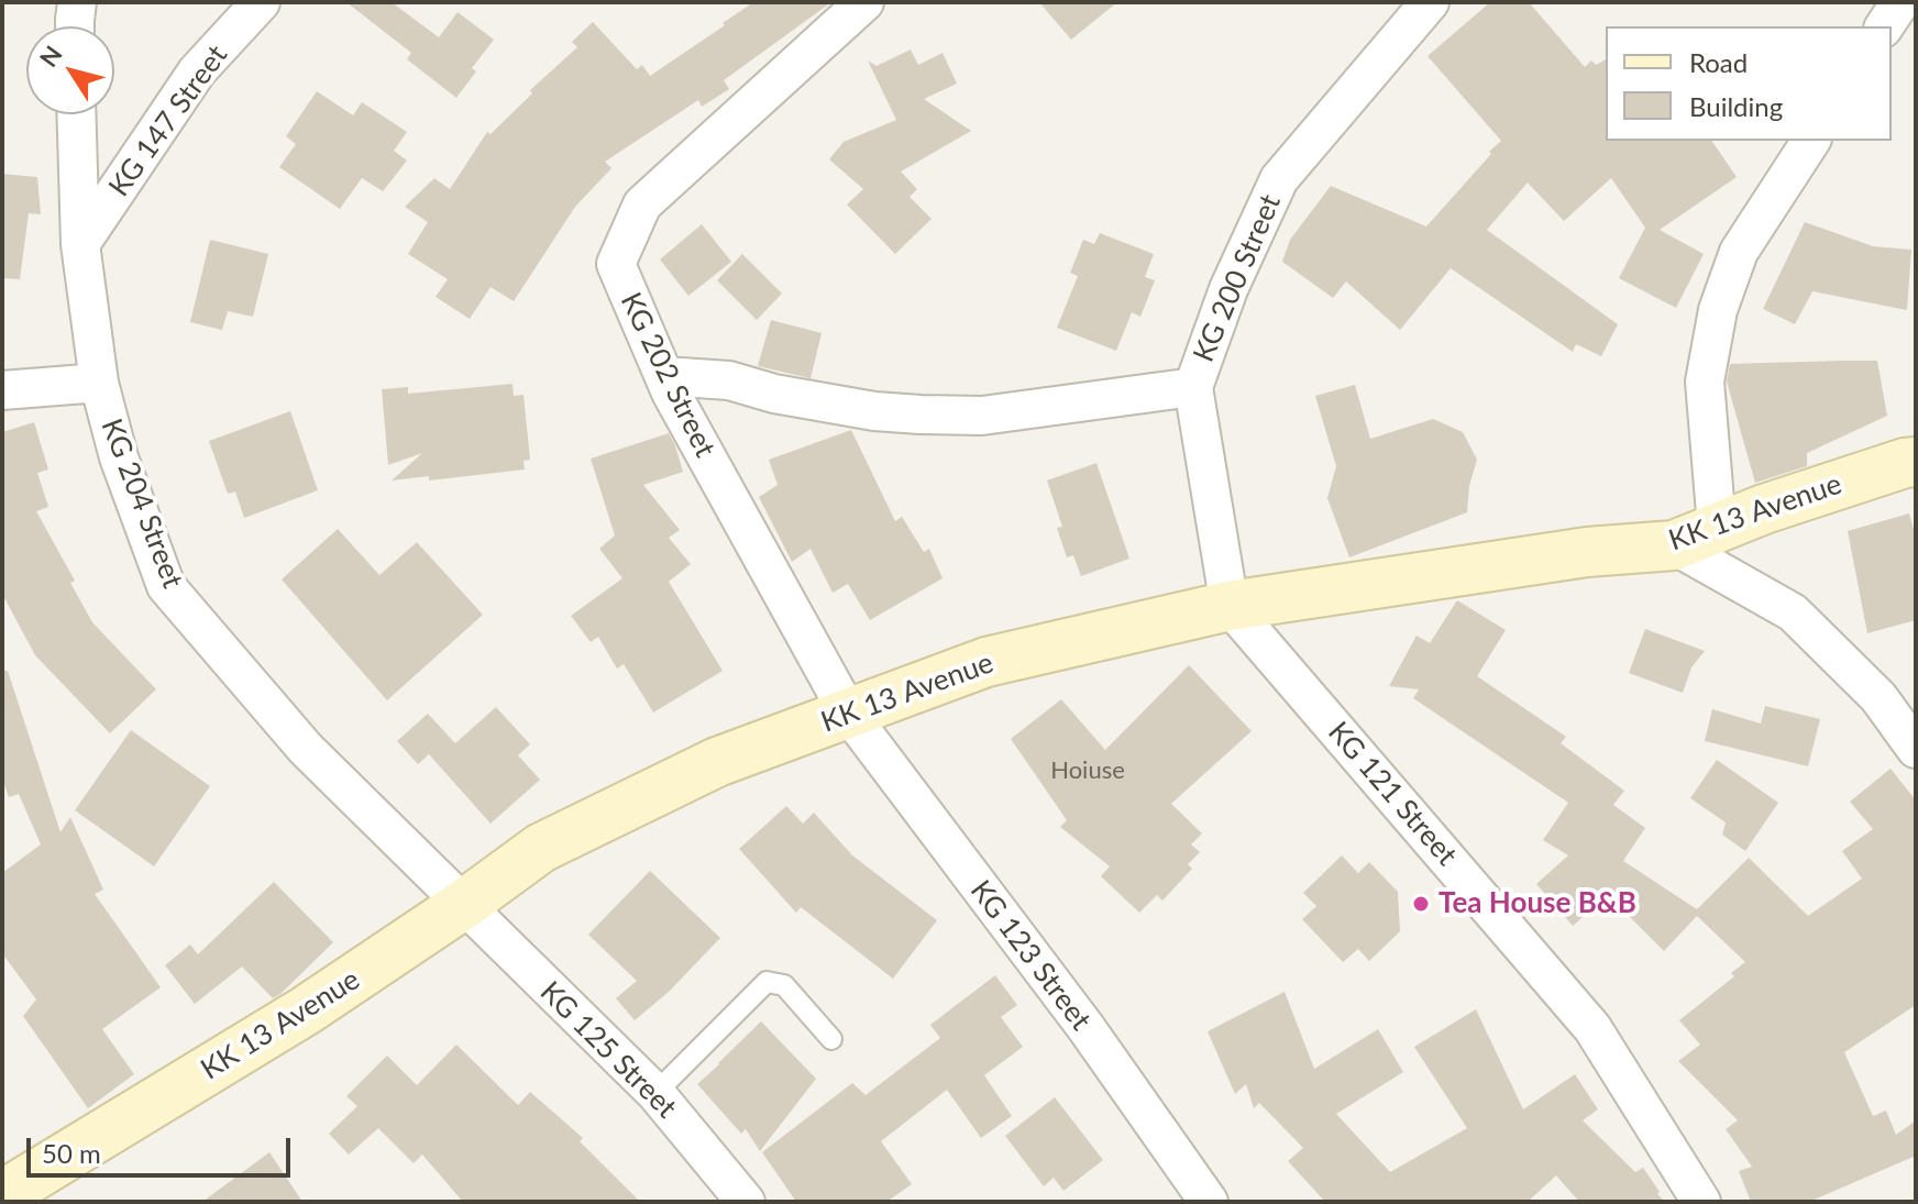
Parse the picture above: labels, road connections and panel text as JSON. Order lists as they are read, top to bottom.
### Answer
{
  "streets": {
    "main road": ["KK 13 Avenue"],
    "street": [
      "KG 147 Street",
      "KG 200 Street",
      "KG 202 Street",
      "KG 204 Street",
      "KG 121 Street",
      "KG 123 Street",
      "KG 125 Street"
    ]
  },
  "crossings": [
    ["KG 147 Street", "KG 204 Street"],
    ["KG 200 Street", "KK 13 Avenue"],
    ["KG 200 Street", "KG 121 Street"],
    ["KG 202 Street", "KK 13 Avenue"],
    ["KG 202 Street", "KG 123 Street"],
    ["KG 204 Street", "KK 13 Avenue"],
    ["KG 204 Street", "KG 125 Street"],
    ["KK 13 Avenue", "KG 121 Street"],
    ["KK 13 Avenue", "KG 123 Street"],
    ["KK 13 Avenue", "KG 125 Street"]
  ],
  "places": ["Tea House B&B"],
  "house_numbers": ["Hoiuse"],
  "legend": ["Road", "Building"],
  "scale_bar": "50 m",
  "north": "top left"
}
